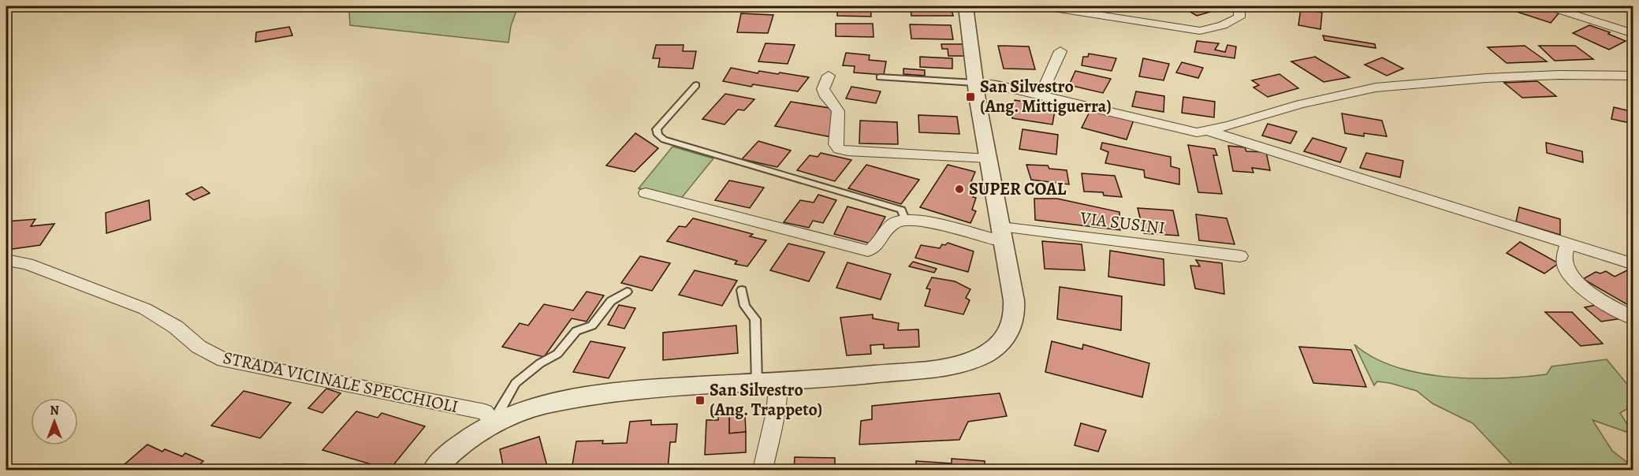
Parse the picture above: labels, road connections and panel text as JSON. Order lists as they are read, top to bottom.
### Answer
{
  "streets": {
    "street": ["VIA SUSINI", "STRADA VICINALE SPECCHIOLI"]
  },
  "places": {
    "transit": ["San Silvestro (Ang. Mittiguerra)", "San Silvestro (Ang. Trappeto)"],
    "other": ["SUPER COAL"]
  },
  "north": "top"
}
